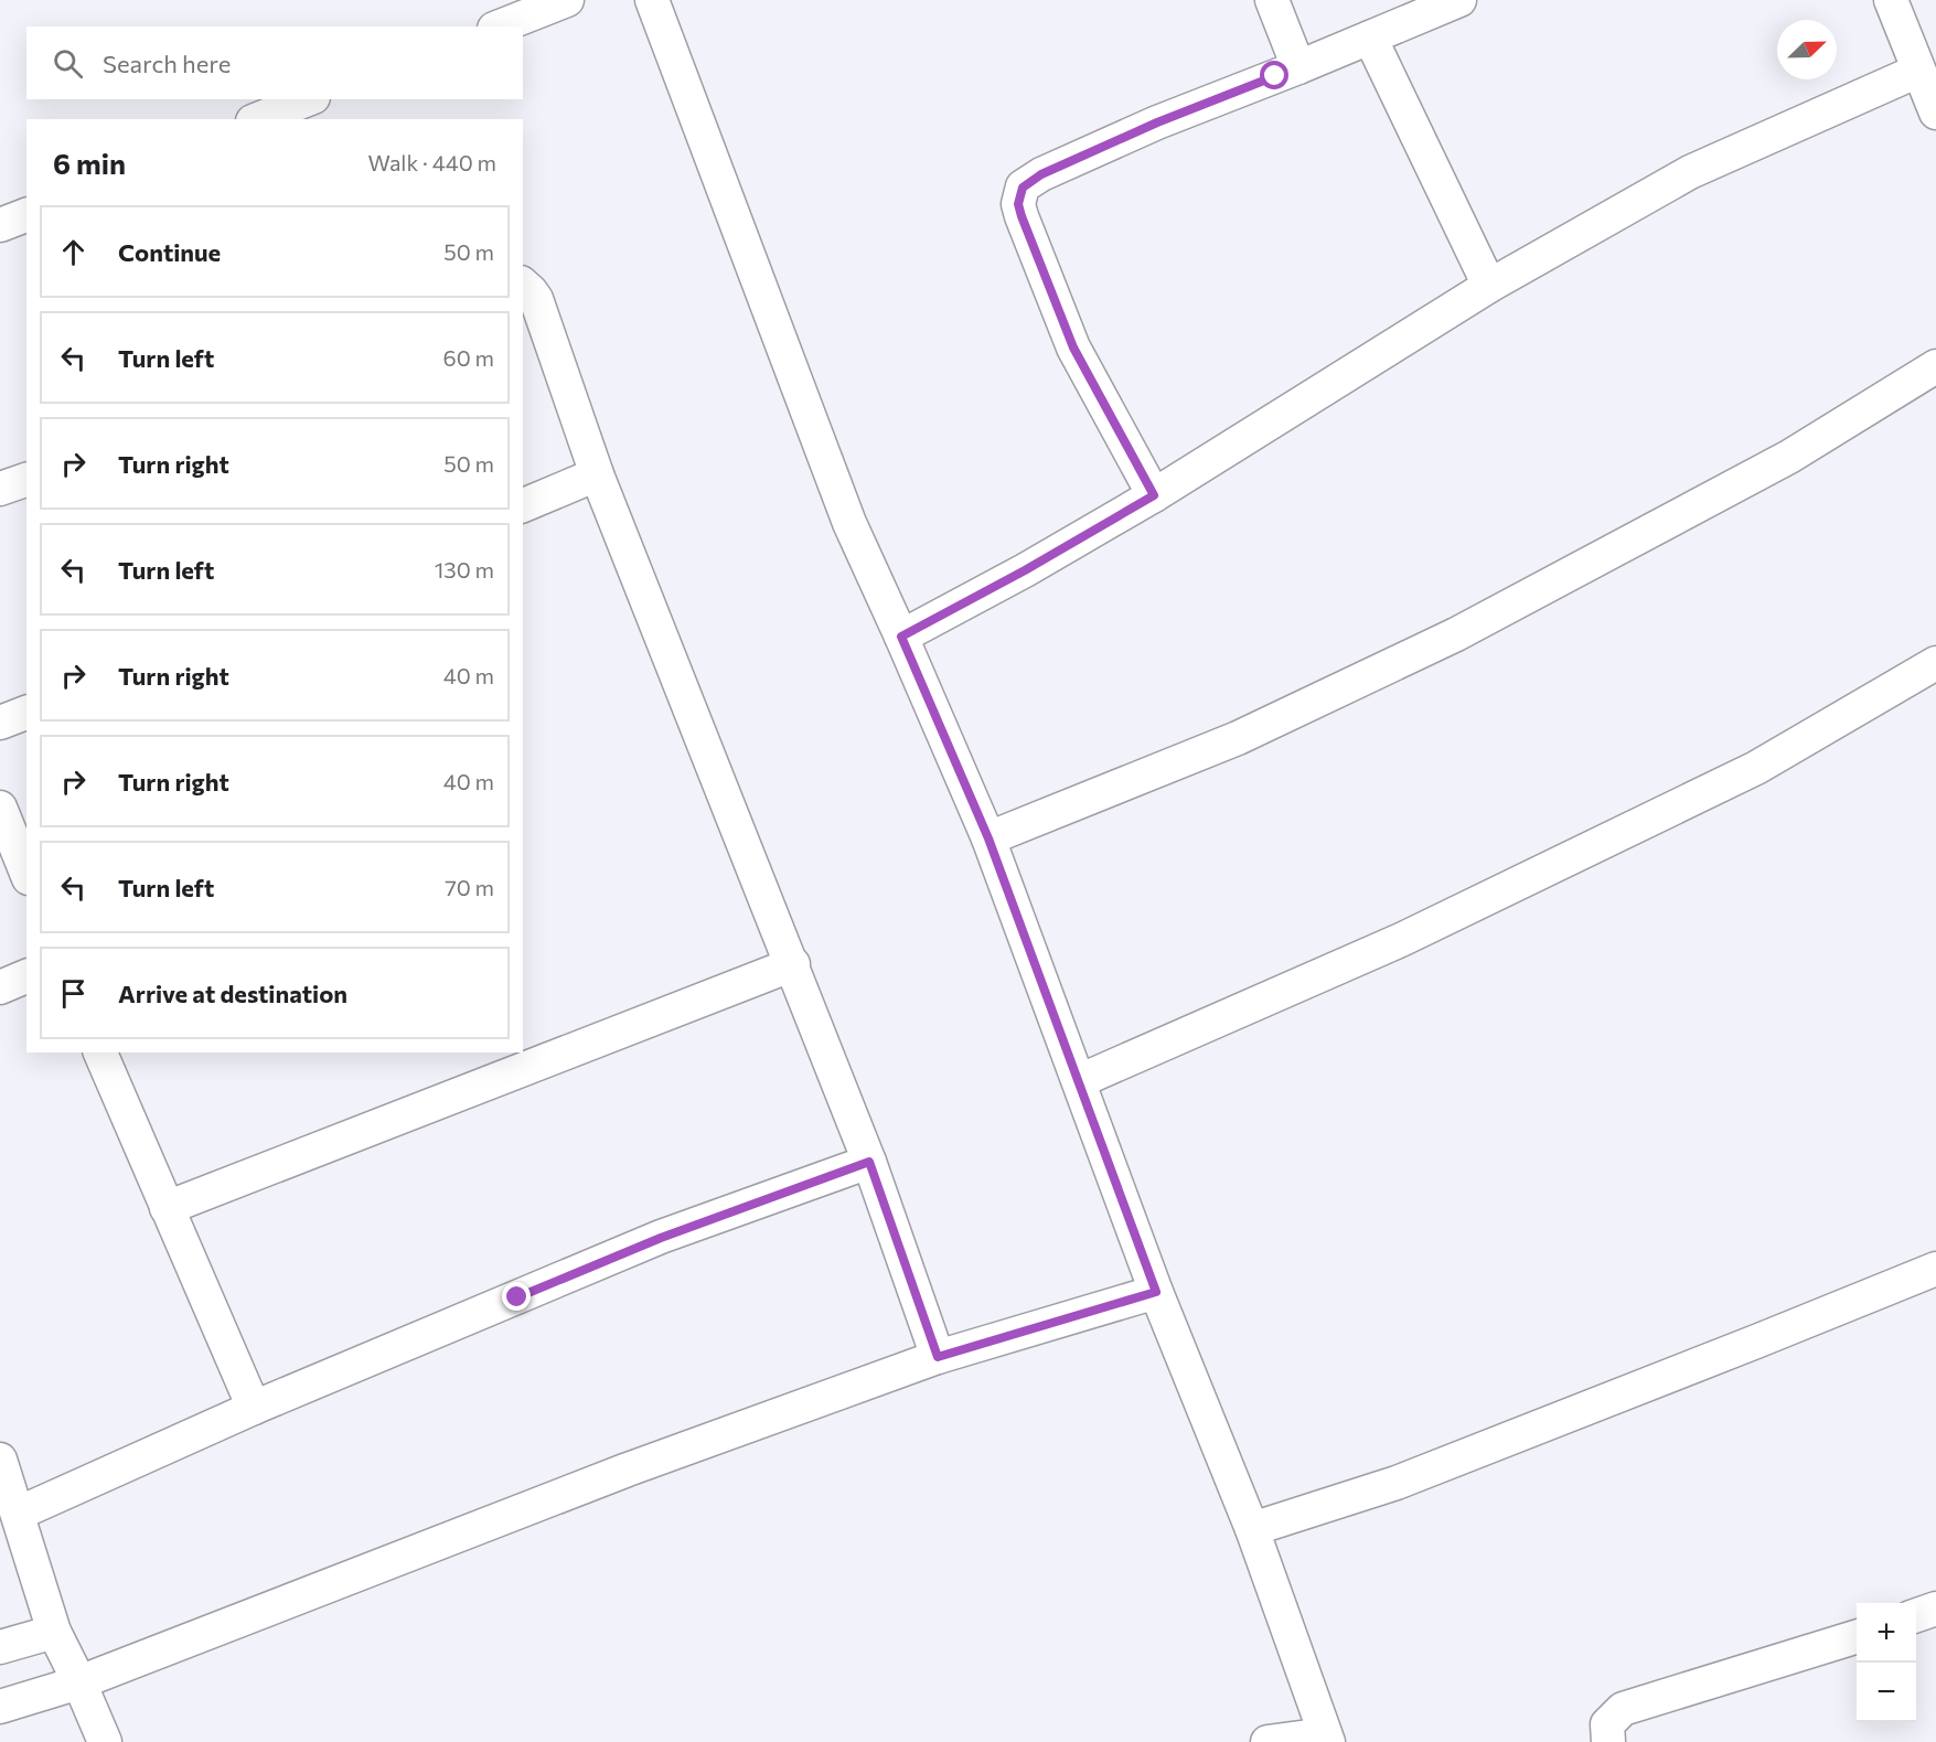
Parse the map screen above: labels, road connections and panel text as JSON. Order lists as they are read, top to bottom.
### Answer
{
  "north": "top right",
  "page": {
    "search": "Search here",
    "heading": ["6 min", "Walk · 440 m"],
    "list": [
      ["Continue", "50 m"],
      ["Turn left", "60 m"],
      ["Turn right", "50 m"],
      ["Turn left", "130 m"],
      ["Turn right", "40 m"],
      ["Turn right", "40 m"],
      ["Turn left", "70 m"],
      "Arrive at destination"
    ],
    "map_buttons": ["+", "−"]
  }
}
